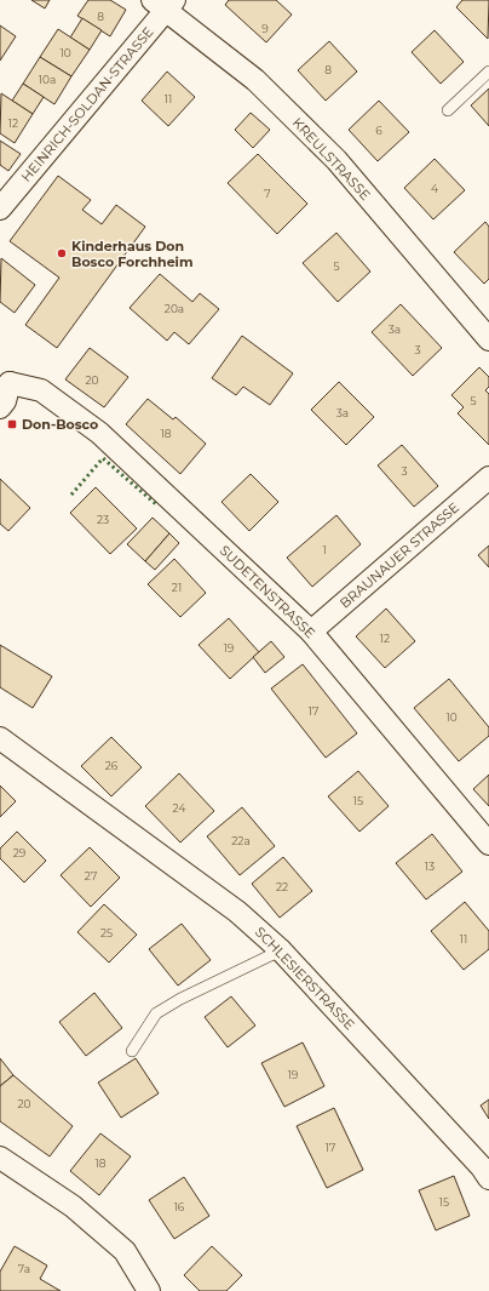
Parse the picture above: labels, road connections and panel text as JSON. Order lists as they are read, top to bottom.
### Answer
{
  "streets": {
    "street": [
      "HEINRICH-SOLDAN-STRASSE",
      "KREULSTRASSE",
      "BRAUNAUER STRASSE",
      "SUDETENSTRASSE",
      "SCHLESIERSTRASSE"
    ]
  },
  "crossings": [
    ["HEINRICH-SOLDAN-STRASSE", "KREULSTRASSE"],
    ["BRAUNAUER STRASSE", "SUDETENSTRASSE"]
  ],
  "places": {
    "other": ["Kinderhaus Don Bosco Forchheim"],
    "transit": ["Don-Bosco"]
  },
  "house_numbers": [
    "8",
    "9",
    "10",
    "8",
    "10a",
    "11",
    "12",
    "6",
    "4",
    "7",
    "5",
    "20a",
    "3a",
    "3",
    "20",
    "5",
    "3a",
    "18",
    "3",
    "23",
    "1",
    "21",
    "12",
    "19",
    "17",
    "10",
    "26",
    "15",
    "24",
    "22a",
    "29",
    "13",
    "27",
    "22",
    "25",
    "11",
    "19",
    "20",
    "17",
    "18",
    "15",
    "16",
    "7a"
  ]
}
